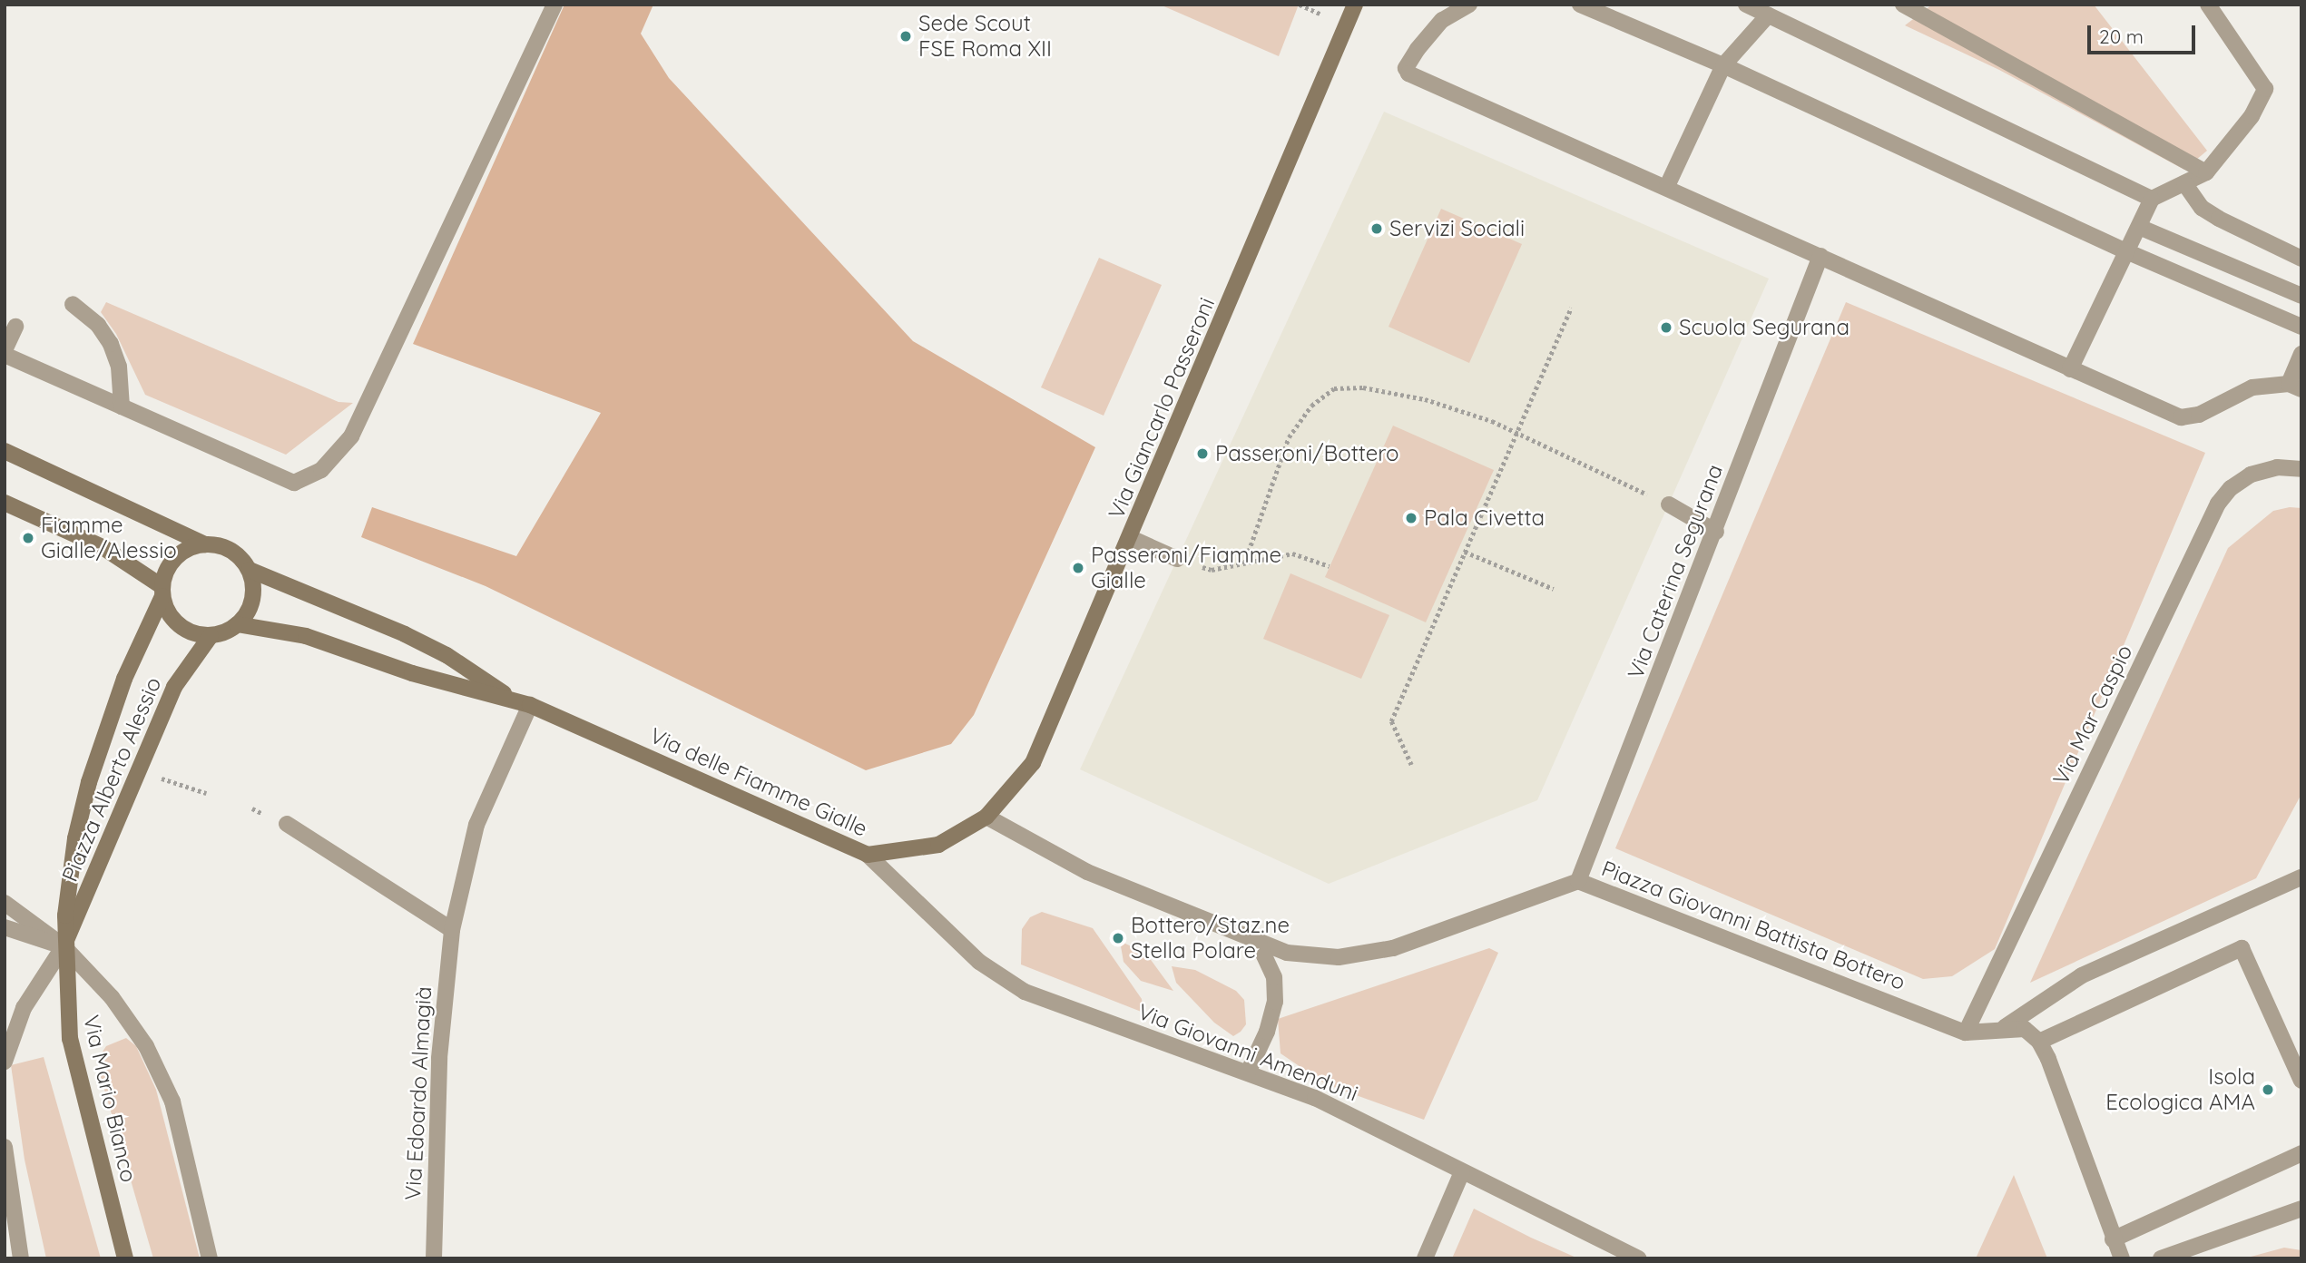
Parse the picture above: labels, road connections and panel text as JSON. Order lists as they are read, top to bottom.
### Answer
{
  "streets": {
    "street": [
      "Via Giancarlo Passeroni",
      "Via Caterina Segurana",
      "Via Mar Caspio",
      "Piazza Alberto Alessio",
      "Via delle Fiamme Gialle",
      "Piazza Giovanni Battista Bottero",
      "Via Giovanni Amenduni",
      "Via Edoardo Almagià",
      "Via Mario Bianco"
    ]
  },
  "crossings": [
    ["Via Giancarlo Passeroni", "Via delle Fiamme Gialle"],
    ["Via Giancarlo Passeroni", "Piazza Giovanni Battista Bottero"],
    ["Via Caterina Segurana", "Piazza Giovanni Battista Bottero"],
    ["Via Mar Caspio", "Piazza Giovanni Battista Bottero"],
    ["Piazza Alberto Alessio", "Via delle Fiamme Gialle"],
    ["Piazza Alberto Alessio", "Via Mario Bianco"],
    ["Via delle Fiamme Gialle", "Piazza Giovanni Battista Bottero"],
    ["Via delle Fiamme Gialle", "Via Giovanni Amenduni"],
    ["Via delle Fiamme Gialle", "Via Edoardo Almagià"]
  ],
  "places": [
    "Sede Scout FSE Roma XII",
    "Servizi Sociali",
    "Scuola Segurana",
    "Passeroni/Bottero",
    "Pala Civetta",
    "Fiamme Gialle/Alessio",
    "Passeroni/Fiamme Gialle",
    "Bottero/Staz.ne Stella Polare",
    "Isola Ecologica AMA"
  ],
  "scale_bar": "20 m"
}
